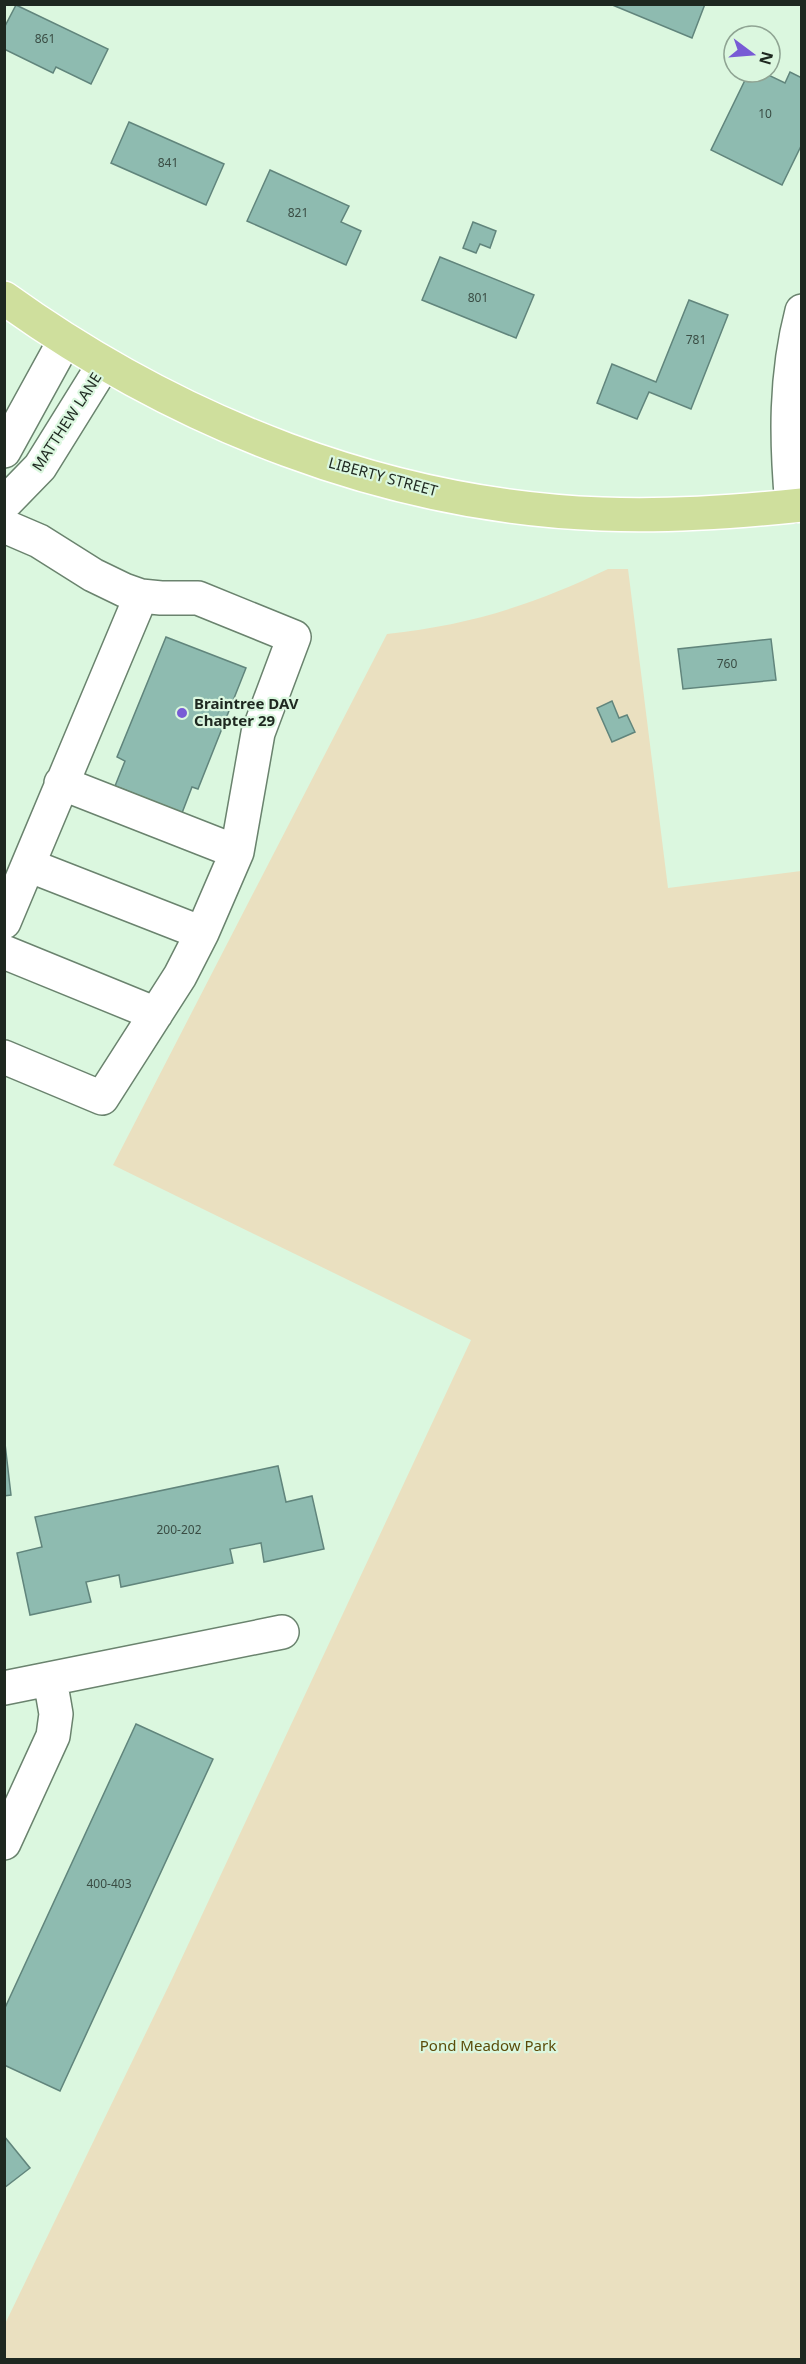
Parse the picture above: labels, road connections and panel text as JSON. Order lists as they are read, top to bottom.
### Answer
{
  "streets": {
    "main road": ["LIBERTY STREET"],
    "street": ["MATTHEW LANE"]
  },
  "crossings": [
    ["MATTHEW LANE", "LIBERTY STREET"]
  ],
  "parks": ["Pond Meadow Park"],
  "places": ["Braintree DAV Chapter 29"],
  "house_numbers": [
    "861",
    "10",
    "841",
    "821",
    "801",
    "781",
    "760",
    "200-202",
    "400-403"
  ],
  "north": "right"
}
